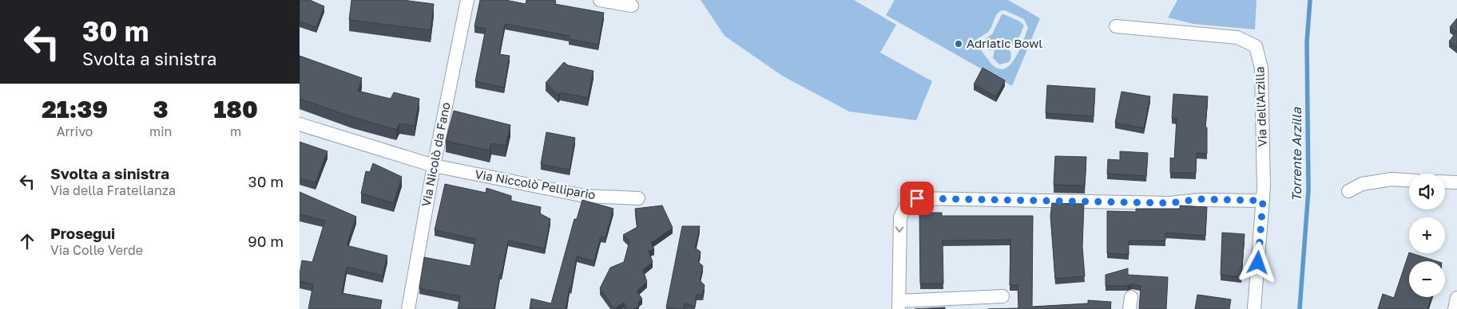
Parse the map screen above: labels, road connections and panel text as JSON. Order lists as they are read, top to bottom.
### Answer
{
  "streets": {
    "street": ["Via dell'Arzilla", "Via Nicolò da Fano", "Via Niccolò Pellipario"]
  },
  "crossings": [
    ["Via Nicolò da Fano", "Via Niccolò Pellipario"]
  ],
  "water": ["Torrente Arzilla"],
  "places": ["Adriatic Bowl"],
  "page": {
    "turn": ["30 m", "Svolta a sinistra"],
    "eta": [
      "21:39",
      "Arrivo",
      "3",
      "min",
      "180",
      "m"
    ],
    "list": [
      {
        "name": "Svolta a sinistra",
        "note": "Via della Fratellanza",
        "value": "30 m"
      },
      {
        "name": "Prosegui",
        "note": "Via Colle Verde",
        "value": "90 m"
      }
    ],
    "map_buttons": ["+", "−"]
  }
}
